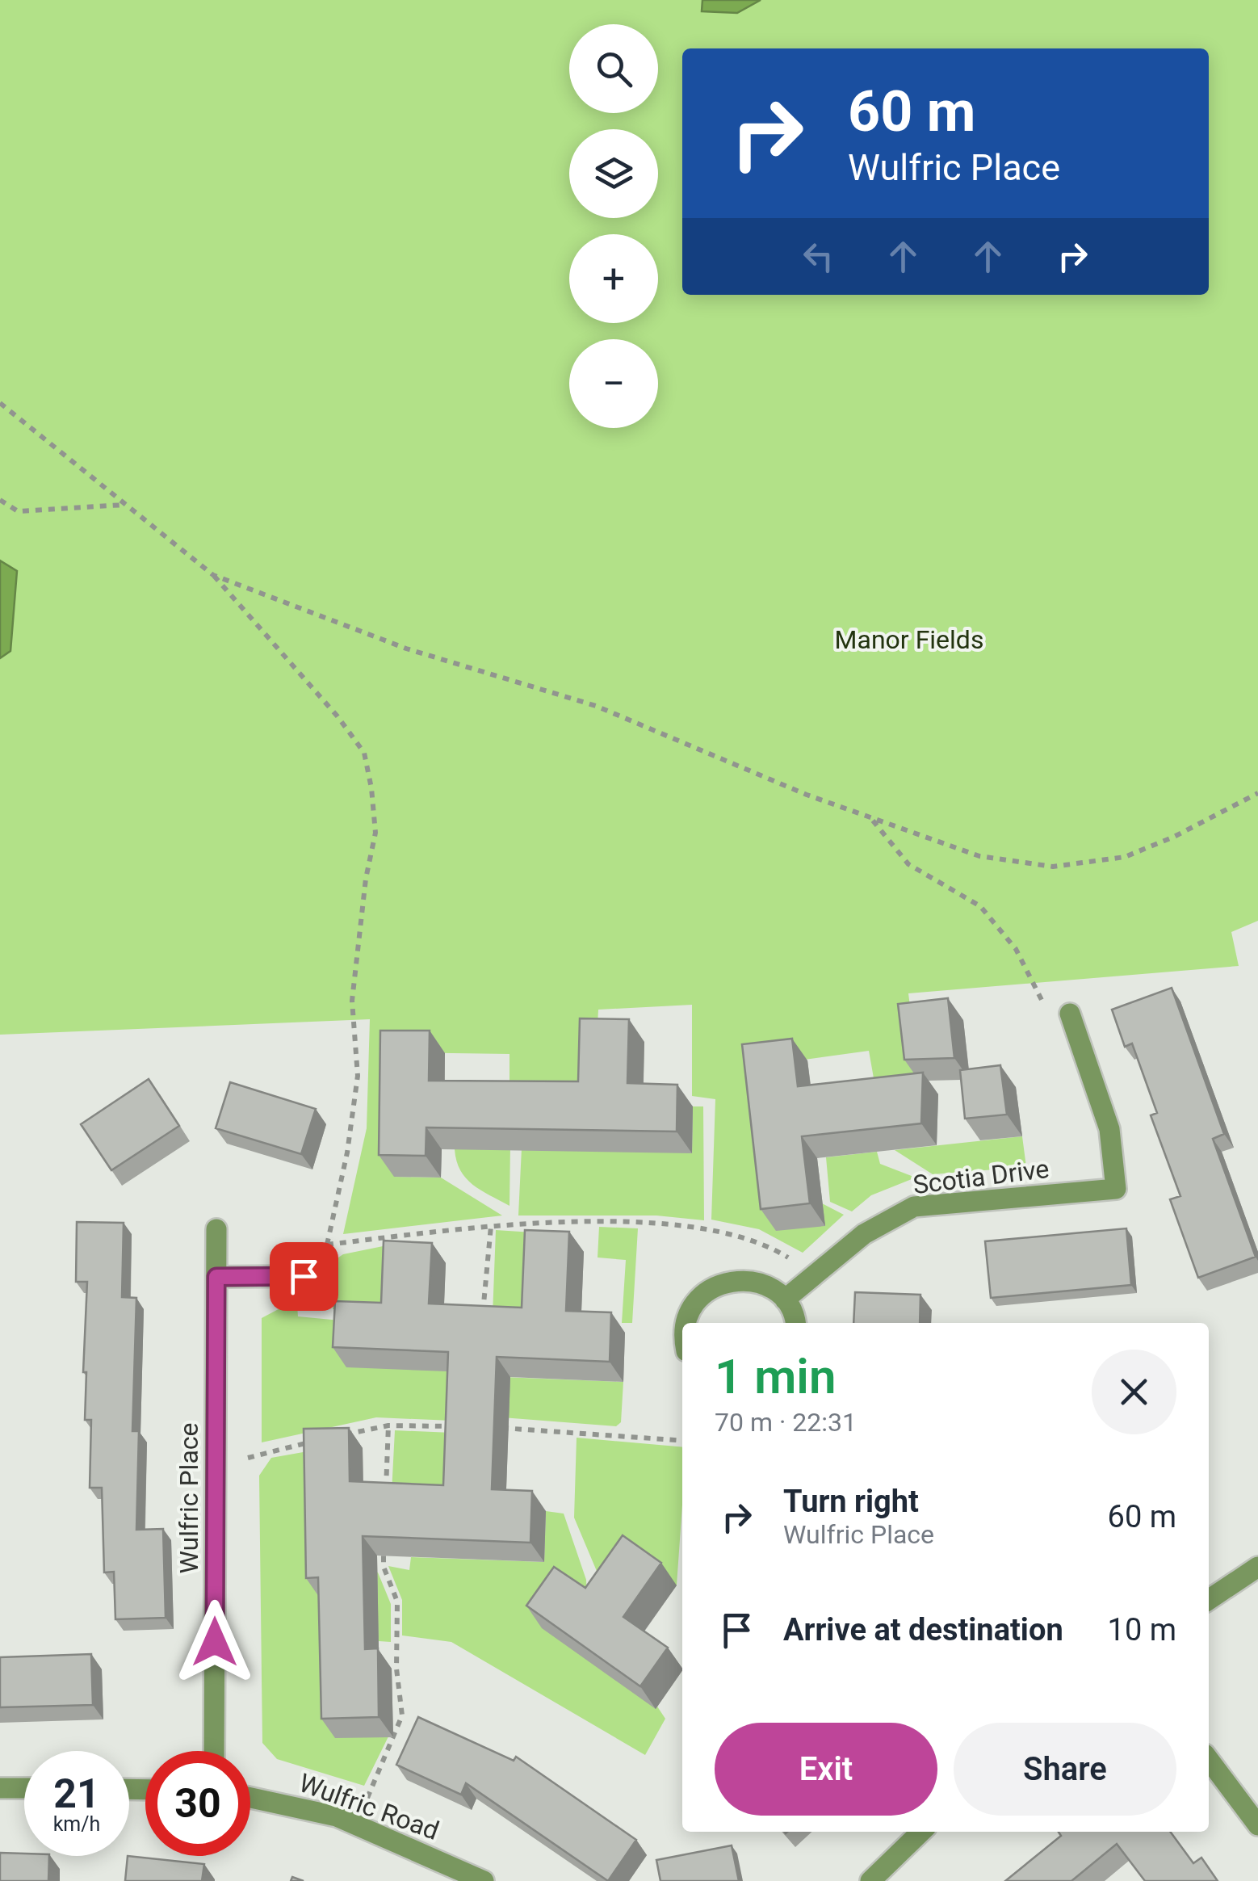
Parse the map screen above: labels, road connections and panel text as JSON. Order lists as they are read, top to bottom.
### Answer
{
  "streets": {
    "street": ["Scotia Drive", "Wulfric Place", "Wulfric Road"]
  },
  "parks": ["Manor Fields"],
  "page": {
    "map_buttons": ["+", "−"],
    "turn": ["60 m", "Wulfric Place"],
    "heading": ["1 min", "70 m · 22:31"],
    "list": [
      {
        "name": "Turn right",
        "note": "Wulfric Place",
        "value": "60 m"
      },
      {
        "name": "Arrive at destination",
        "value": "10 m"
      }
    ],
    "buttons": ["Exit", "Share"],
    "speed": "21 km/h",
    "limit": "30"
  }
}
